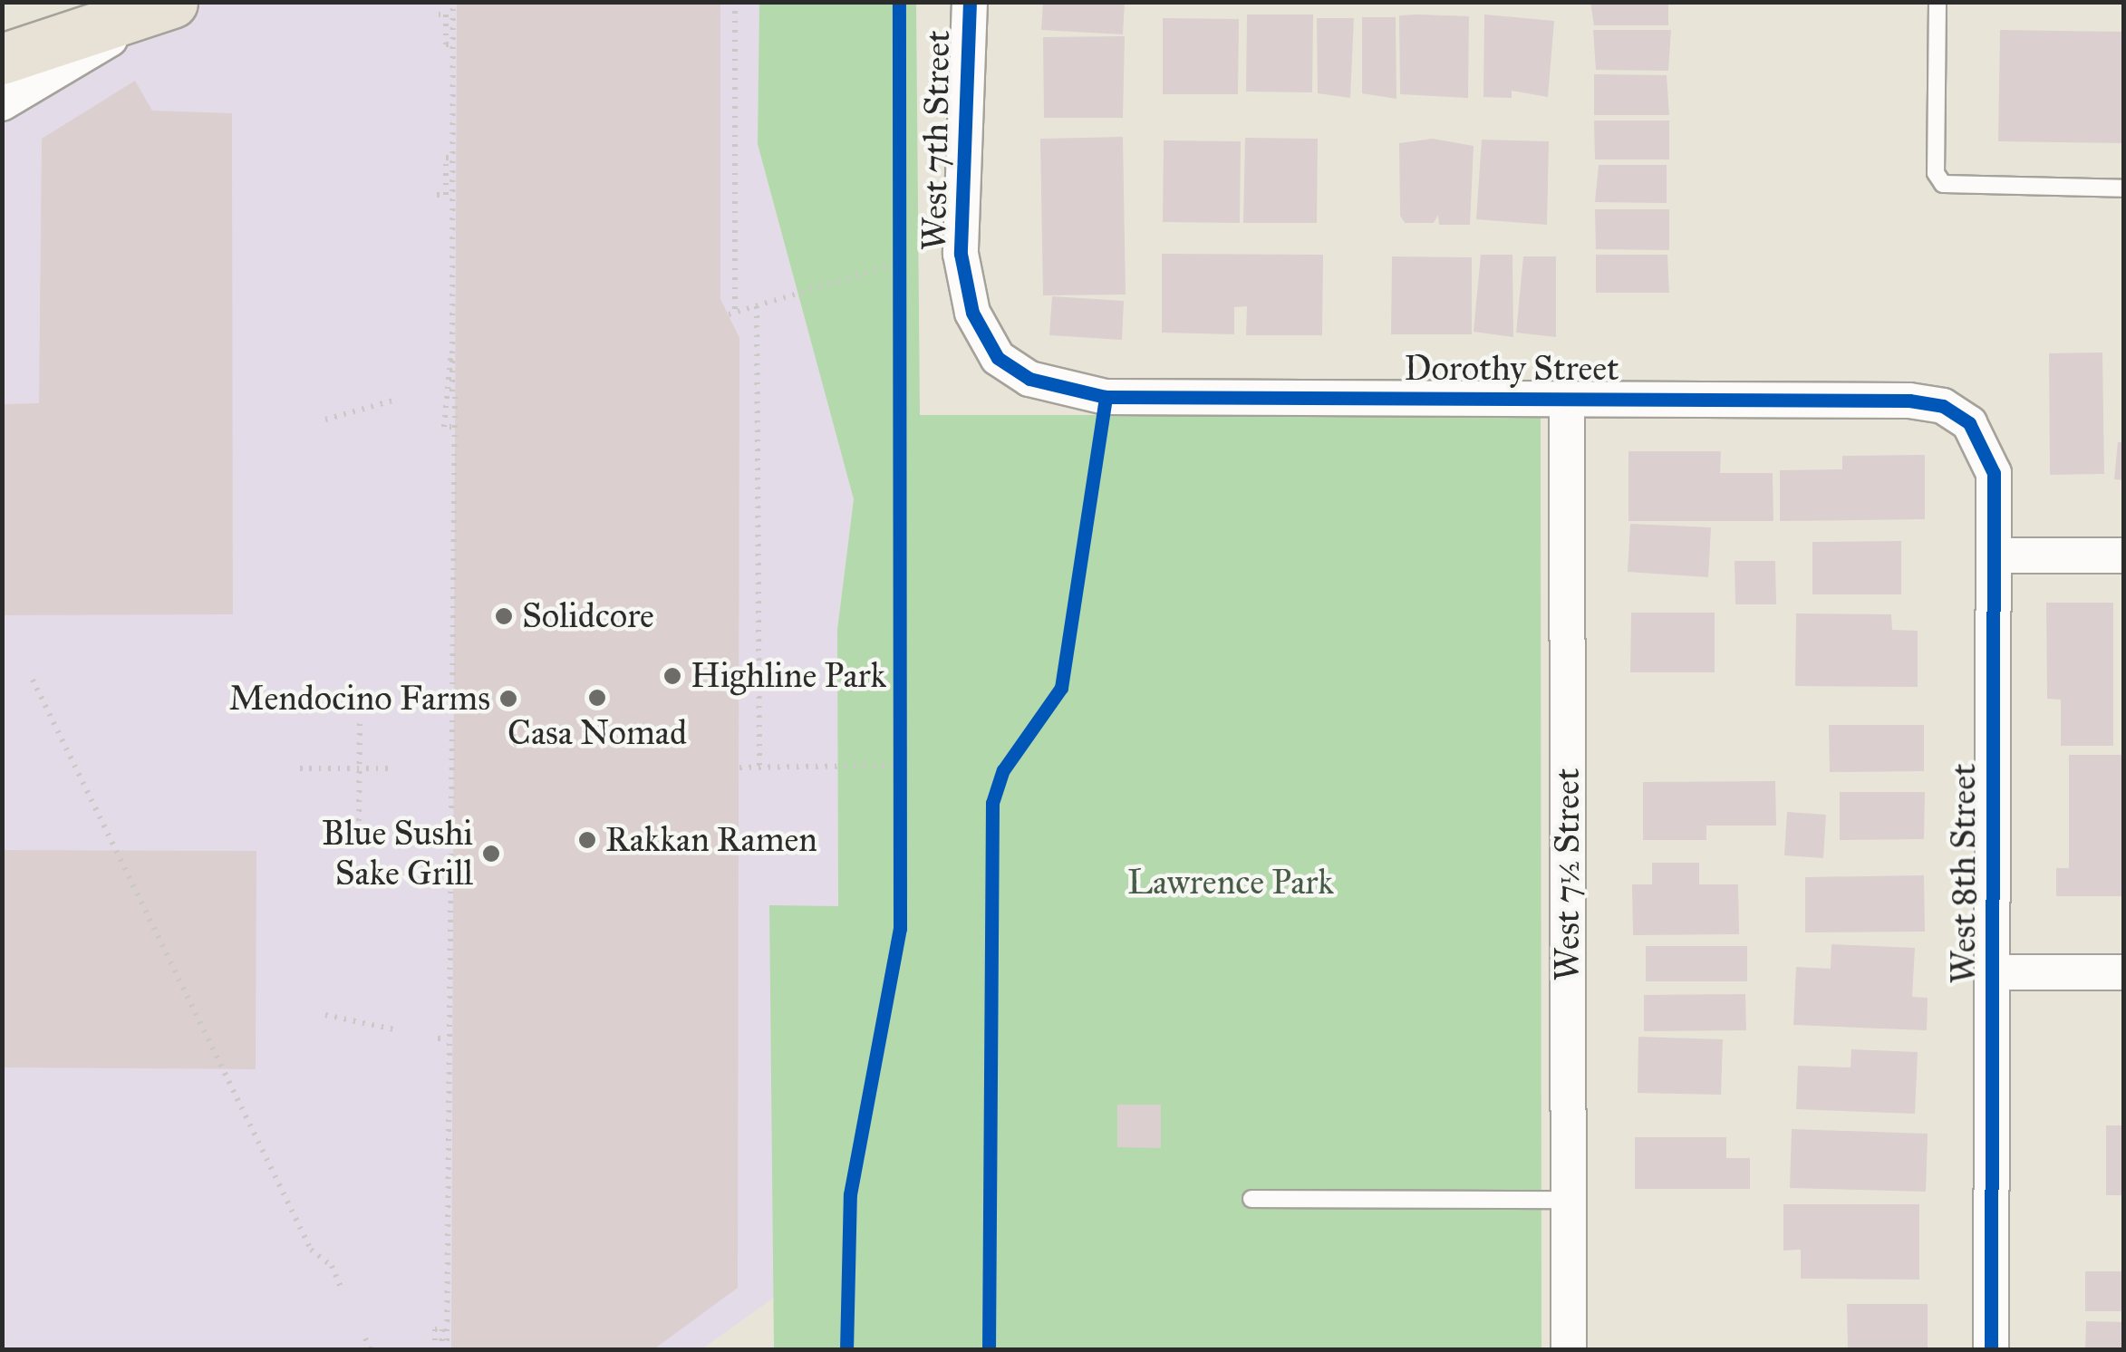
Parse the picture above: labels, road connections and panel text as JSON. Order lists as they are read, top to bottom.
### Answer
{
  "streets": {
    "street": [
      "West 7th Street",
      "Dorothy Street",
      "West 8th Street",
      "West 7½ Street"
    ]
  },
  "crossings": [
    ["West 7th Street", "Dorothy Street"],
    ["Dorothy Street", "West 8th Street"],
    ["Dorothy Street", "West 7½ Street"]
  ],
  "parks": ["Lawrence Park"],
  "places": [
    "Solidcore",
    "Highline Park",
    "Casa Nomad",
    "Mendocino Farms",
    "Rakkan Ramen",
    "Blue Sushi Sake Grill"
  ]
}
